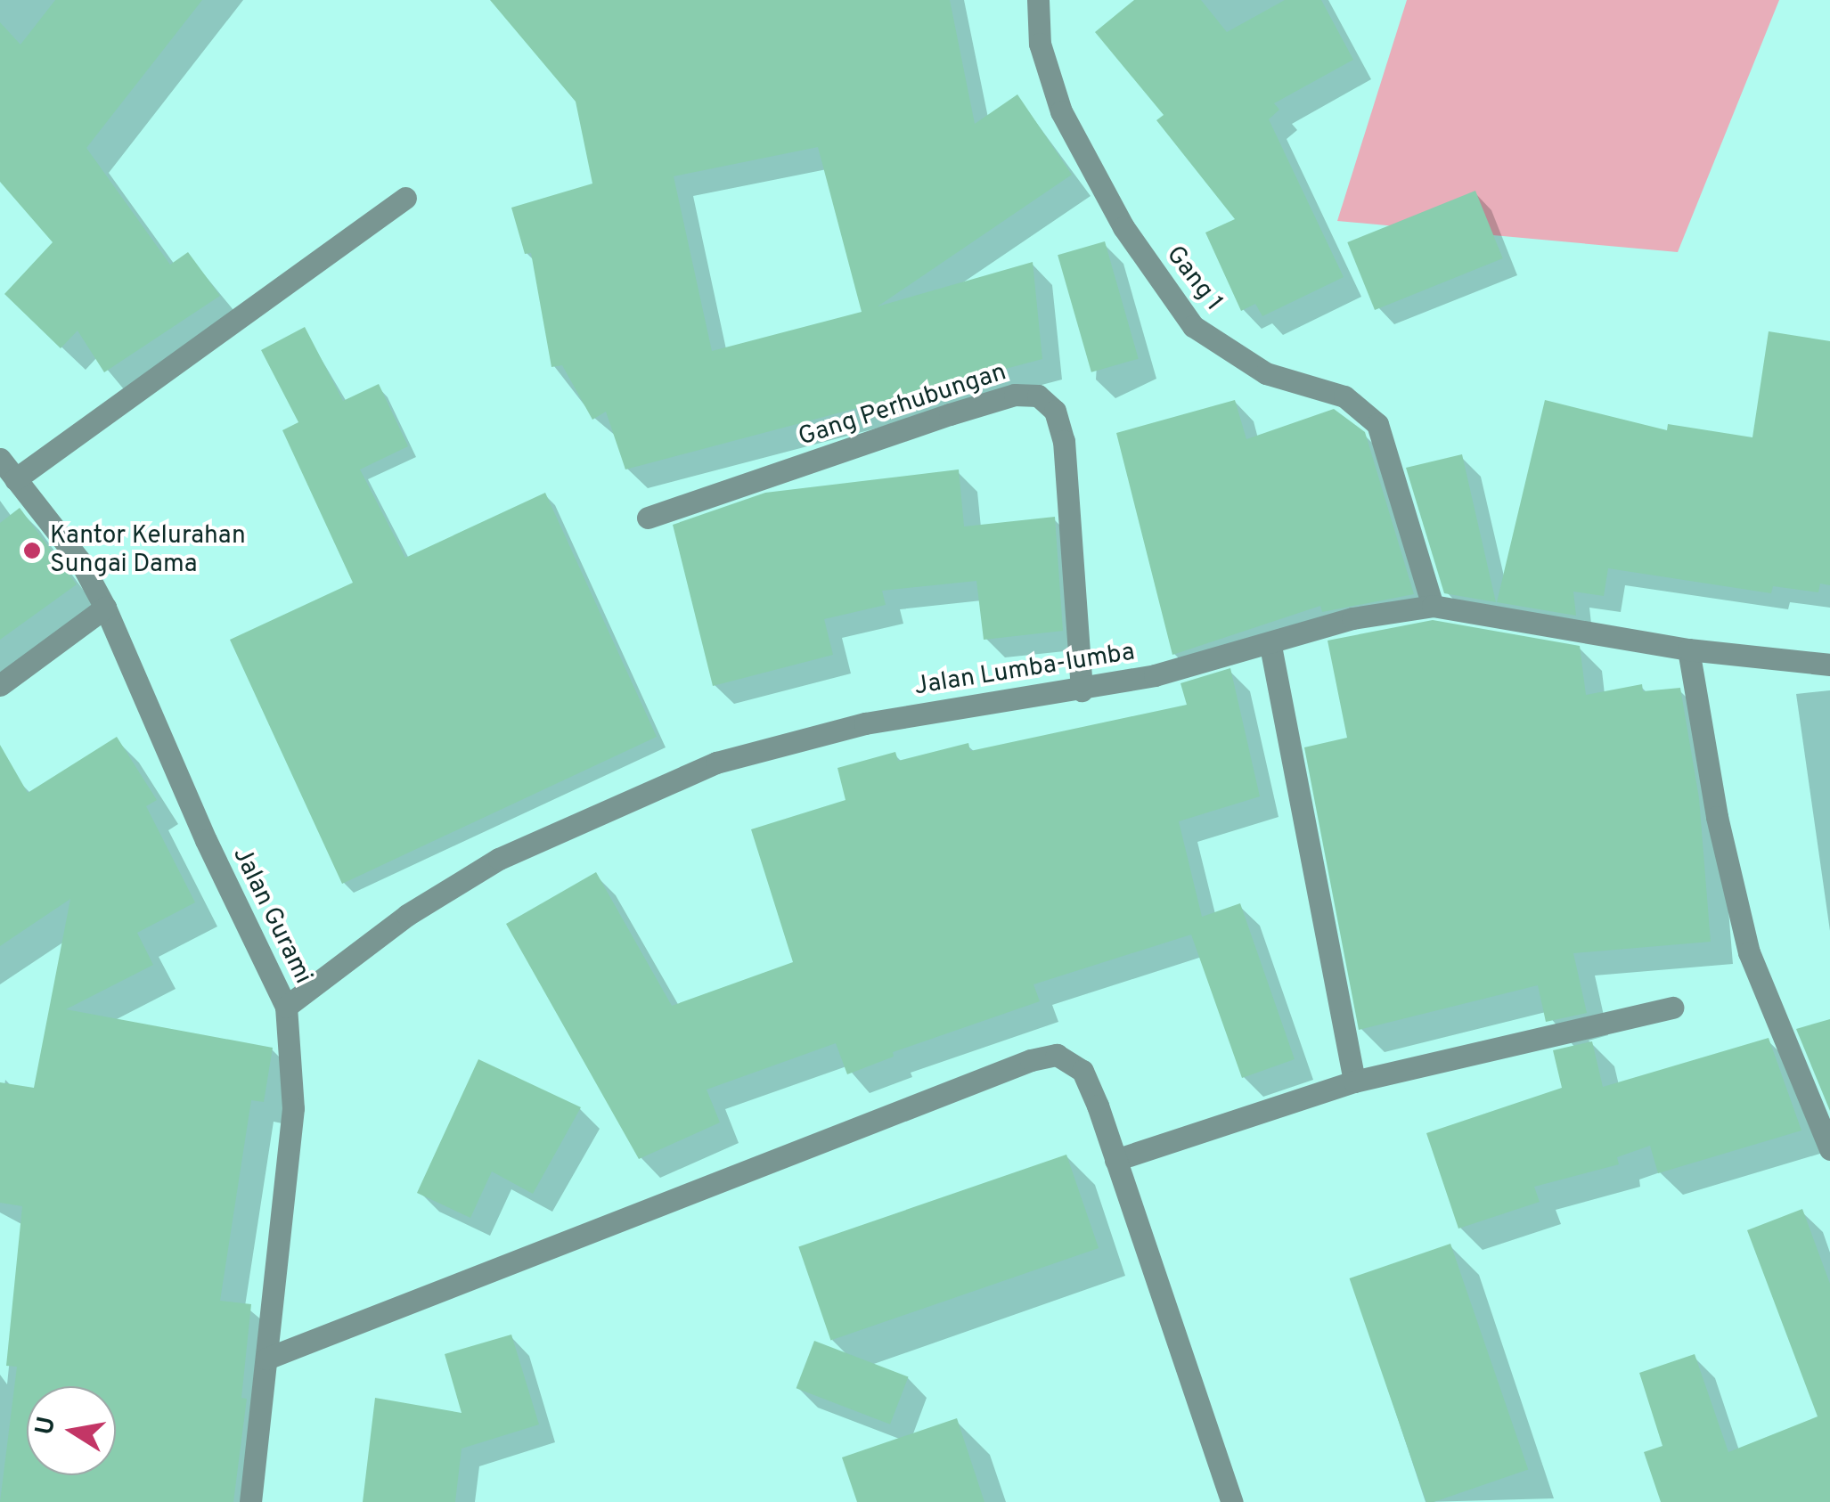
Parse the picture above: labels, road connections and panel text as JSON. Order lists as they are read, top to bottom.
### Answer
{
  "streets": {
    "street": [
      "Gang 1",
      "Gang Perhubungan",
      "Jalan Lumba-lumba",
      "Jalan Gurami"
    ]
  },
  "crossings": [
    ["Gang 1", "Jalan Lumba-lumba"],
    ["Gang Perhubungan", "Jalan Lumba-lumba"],
    ["Jalan Lumba-lumba", "Jalan Gurami"]
  ],
  "places": ["Kantor Kelurahan Sungai Dama"],
  "north": "left"
}
